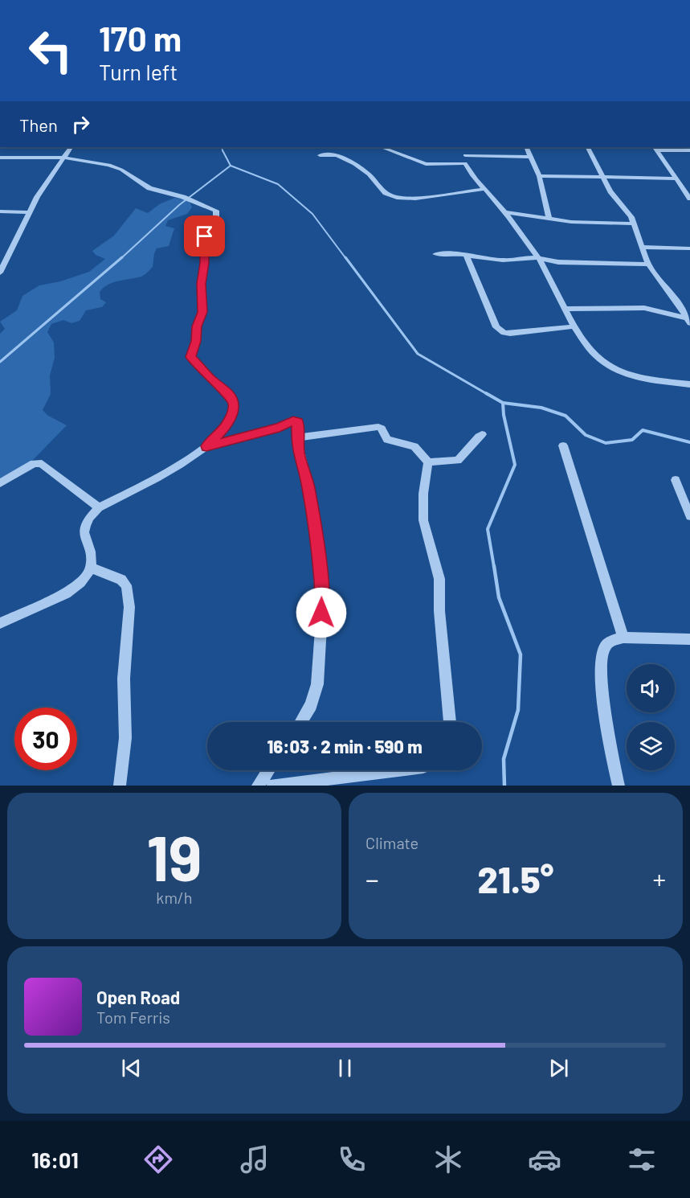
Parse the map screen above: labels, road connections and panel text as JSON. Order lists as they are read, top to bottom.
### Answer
{
  "page": {
    "turn": ["170 m", "Turn left"],
    "then": "Then",
    "limit": "30",
    "trip": "16:03 · 2 min · 590 m",
    "tile": [
      ["19", "km/h"],
      "Climate"
    ],
    "heat": ["−", "21.5°", "+"],
    "song": ["Open Road", "Tom Ferris"],
    "tabs": "16:01"
  }
}
